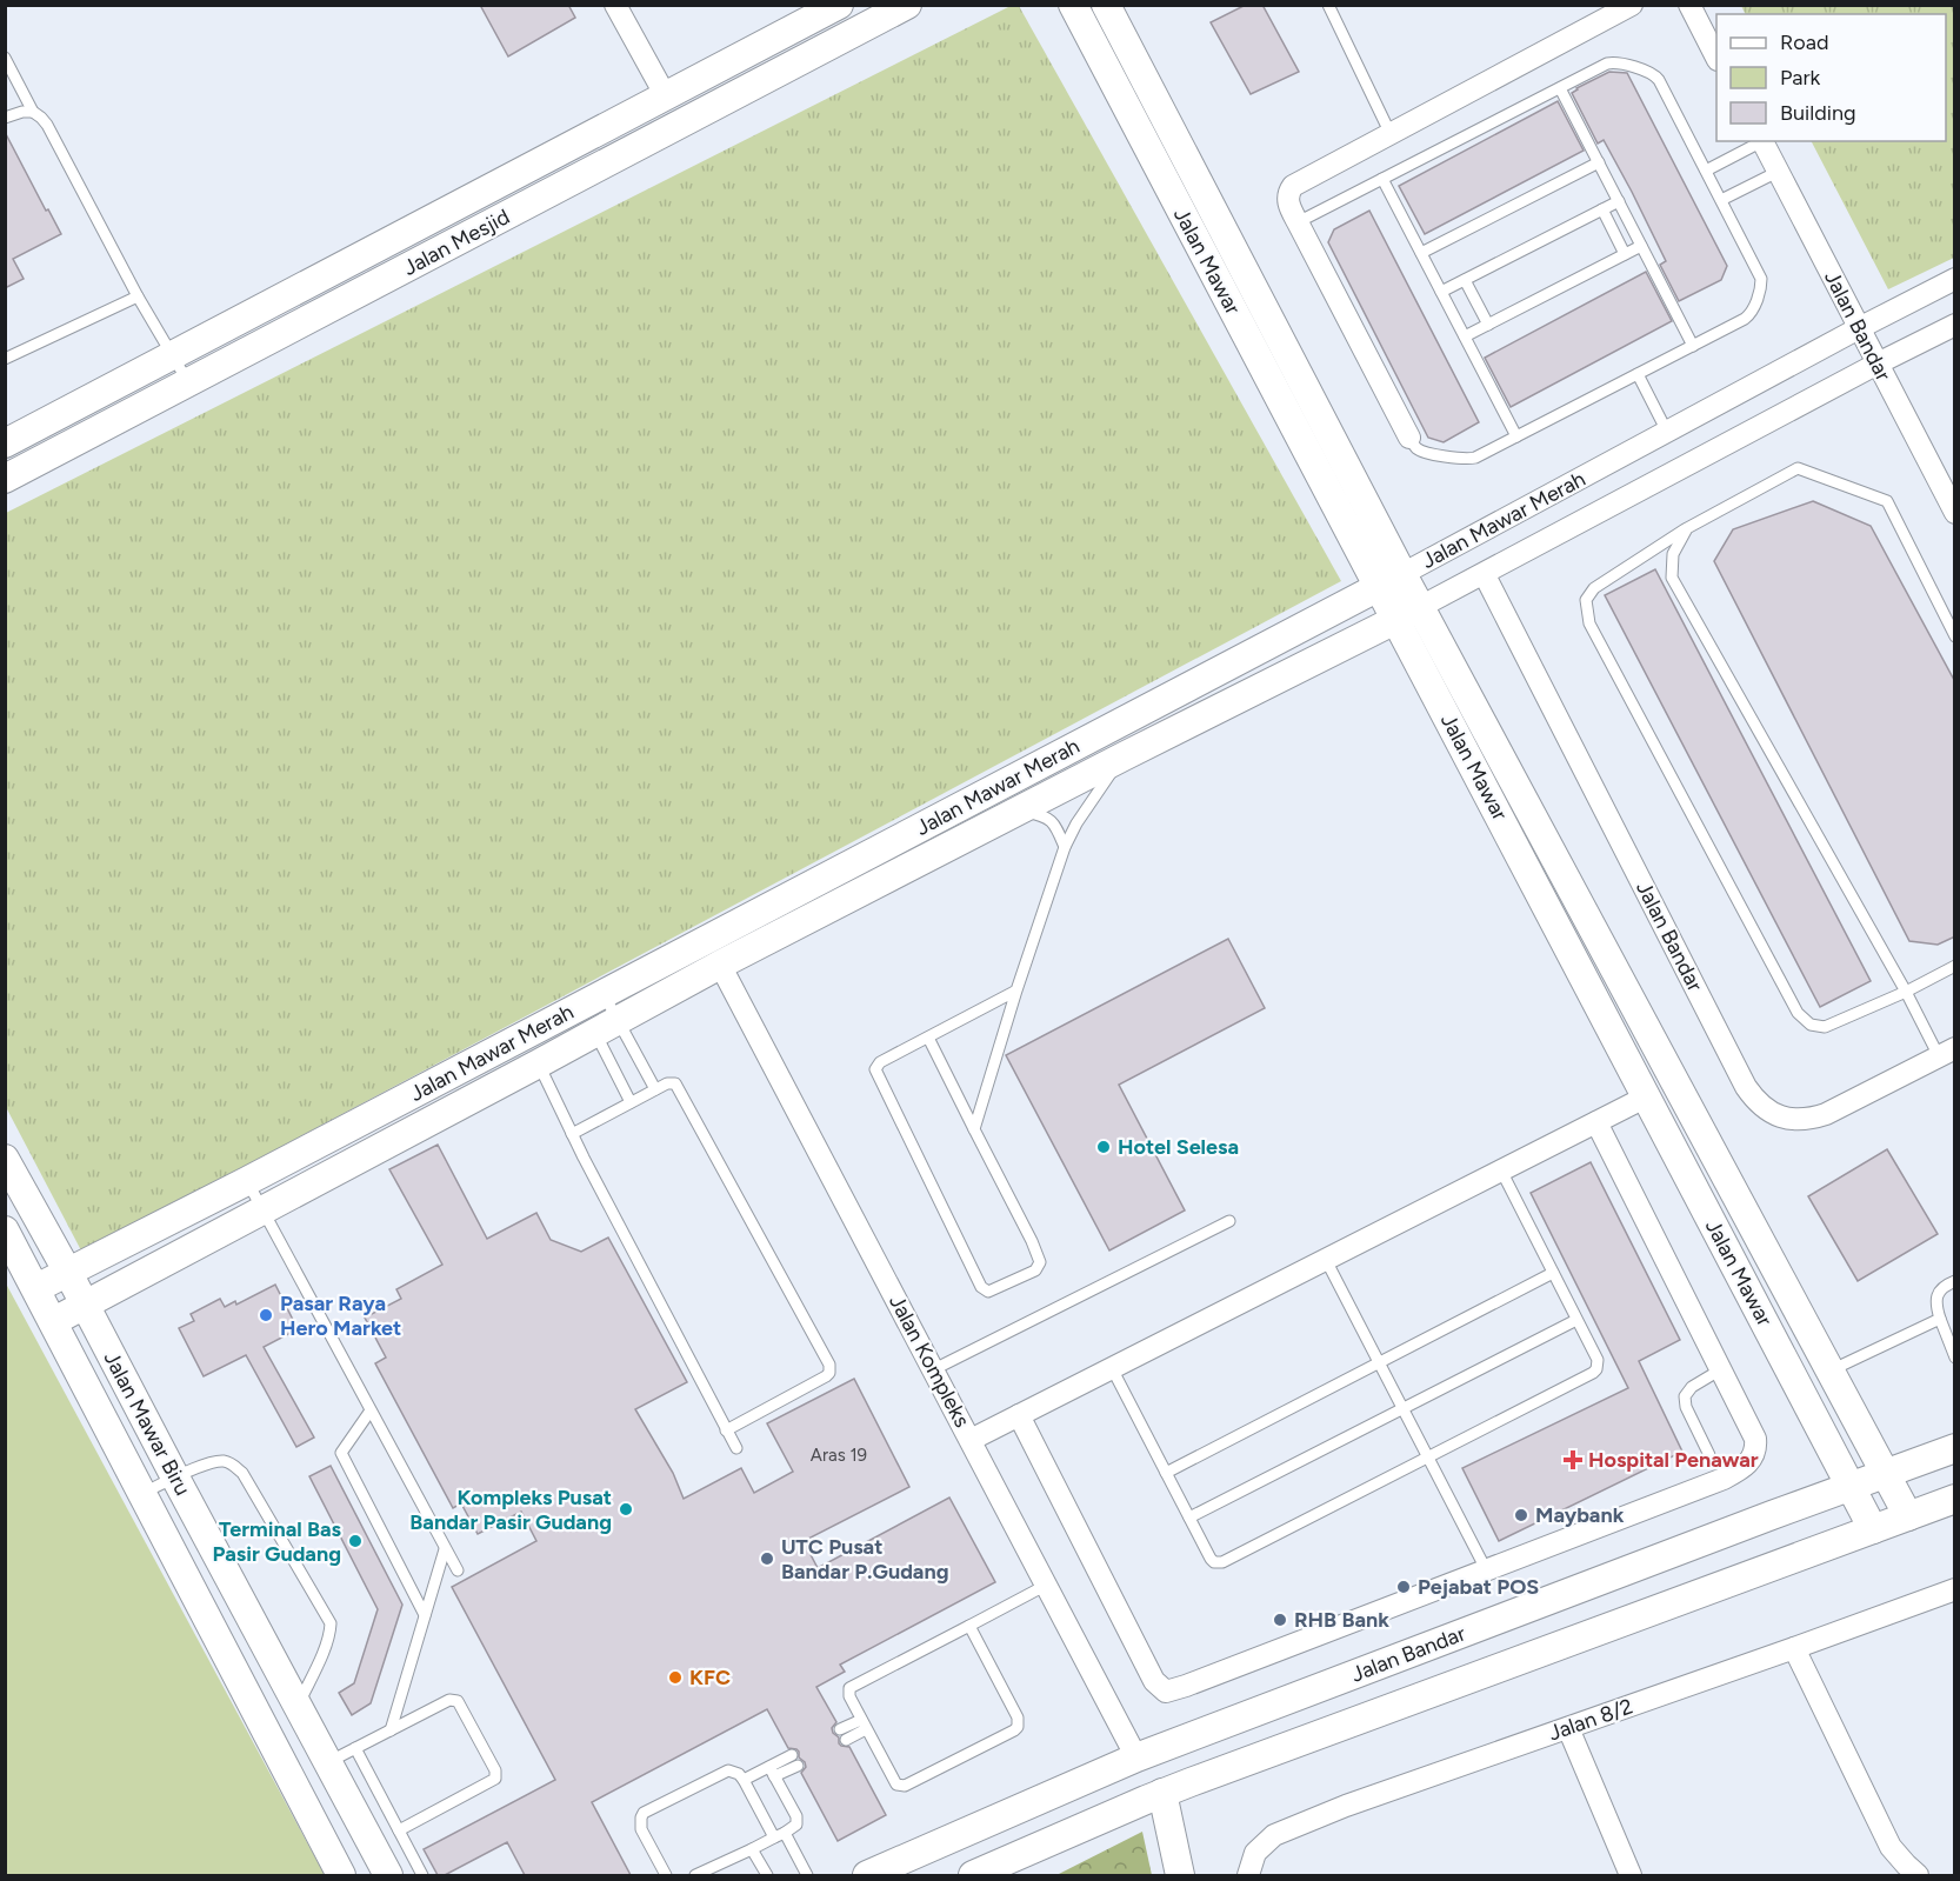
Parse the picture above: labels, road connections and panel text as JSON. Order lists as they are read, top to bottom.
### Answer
{
  "streets": {
    "street": [
      "Jalan Mesjid",
      "Jalan Mawar",
      "Jalan Bandar",
      "Jalan Mawar Merah",
      "Jalan Kompleks",
      "Jalan Mawar Biru",
      "Jalan 8/2"
    ]
  },
  "crossings": [
    ["Jalan Mawar", "Jalan Bandar"],
    ["Jalan Mawar", "Jalan Mawar Merah"],
    ["Jalan Bandar", "Jalan Mawar Merah"],
    ["Jalan Bandar", "Jalan Kompleks"],
    ["Jalan Mawar Merah", "Jalan Kompleks"],
    ["Jalan Mawar Merah", "Jalan Mawar Biru"]
  ],
  "places": {
    "other": [
      "Hotel Selesa",
      "Pasar Raya Hero Market",
      "Kompleks Pusat Bandar Pasir Gudang",
      "Maybank",
      "Terminal Bas Pasir Gudang",
      "UTC Pusat Bandar P.Gudang",
      "Pejabat POS",
      "RHB Bank",
      "KFC"
    ],
    "health": ["Hospital Penawar"]
  },
  "house_numbers": ["Aras 19"],
  "legend": ["Road", "Park", "Building"]
}
